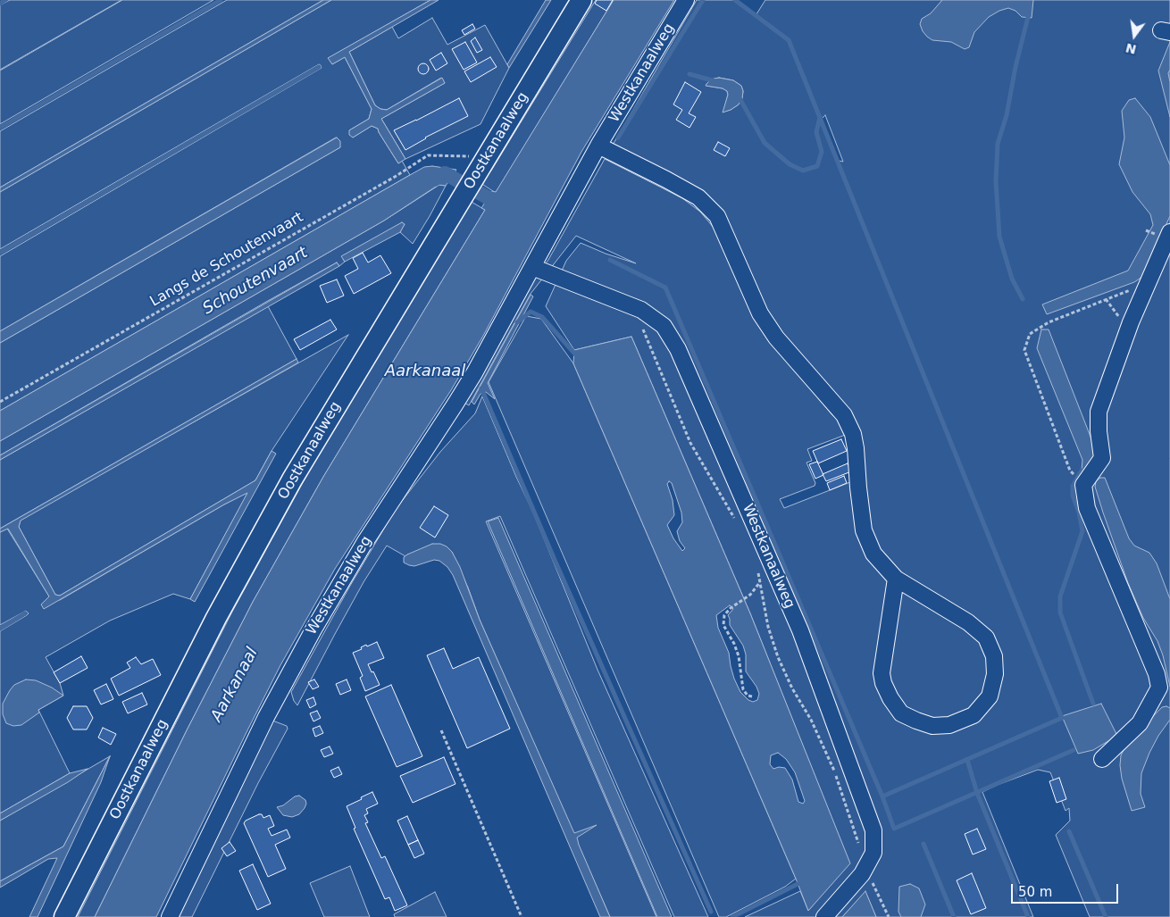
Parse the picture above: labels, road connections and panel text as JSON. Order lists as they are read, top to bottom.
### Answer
{
  "streets": {
    "main road": ["Oostkanaalweg"],
    "street": ["Westkanaalweg"],
    "path": ["Langs de Schoutenvaart"]
  },
  "crossings": [
    ["Oostkanaalweg", "Langs de Schoutenvaart"]
  ],
  "water": ["Schoutenvaart", "Aarkanaal"],
  "scale_bar": "50 m",
  "north": "bottom"
}
